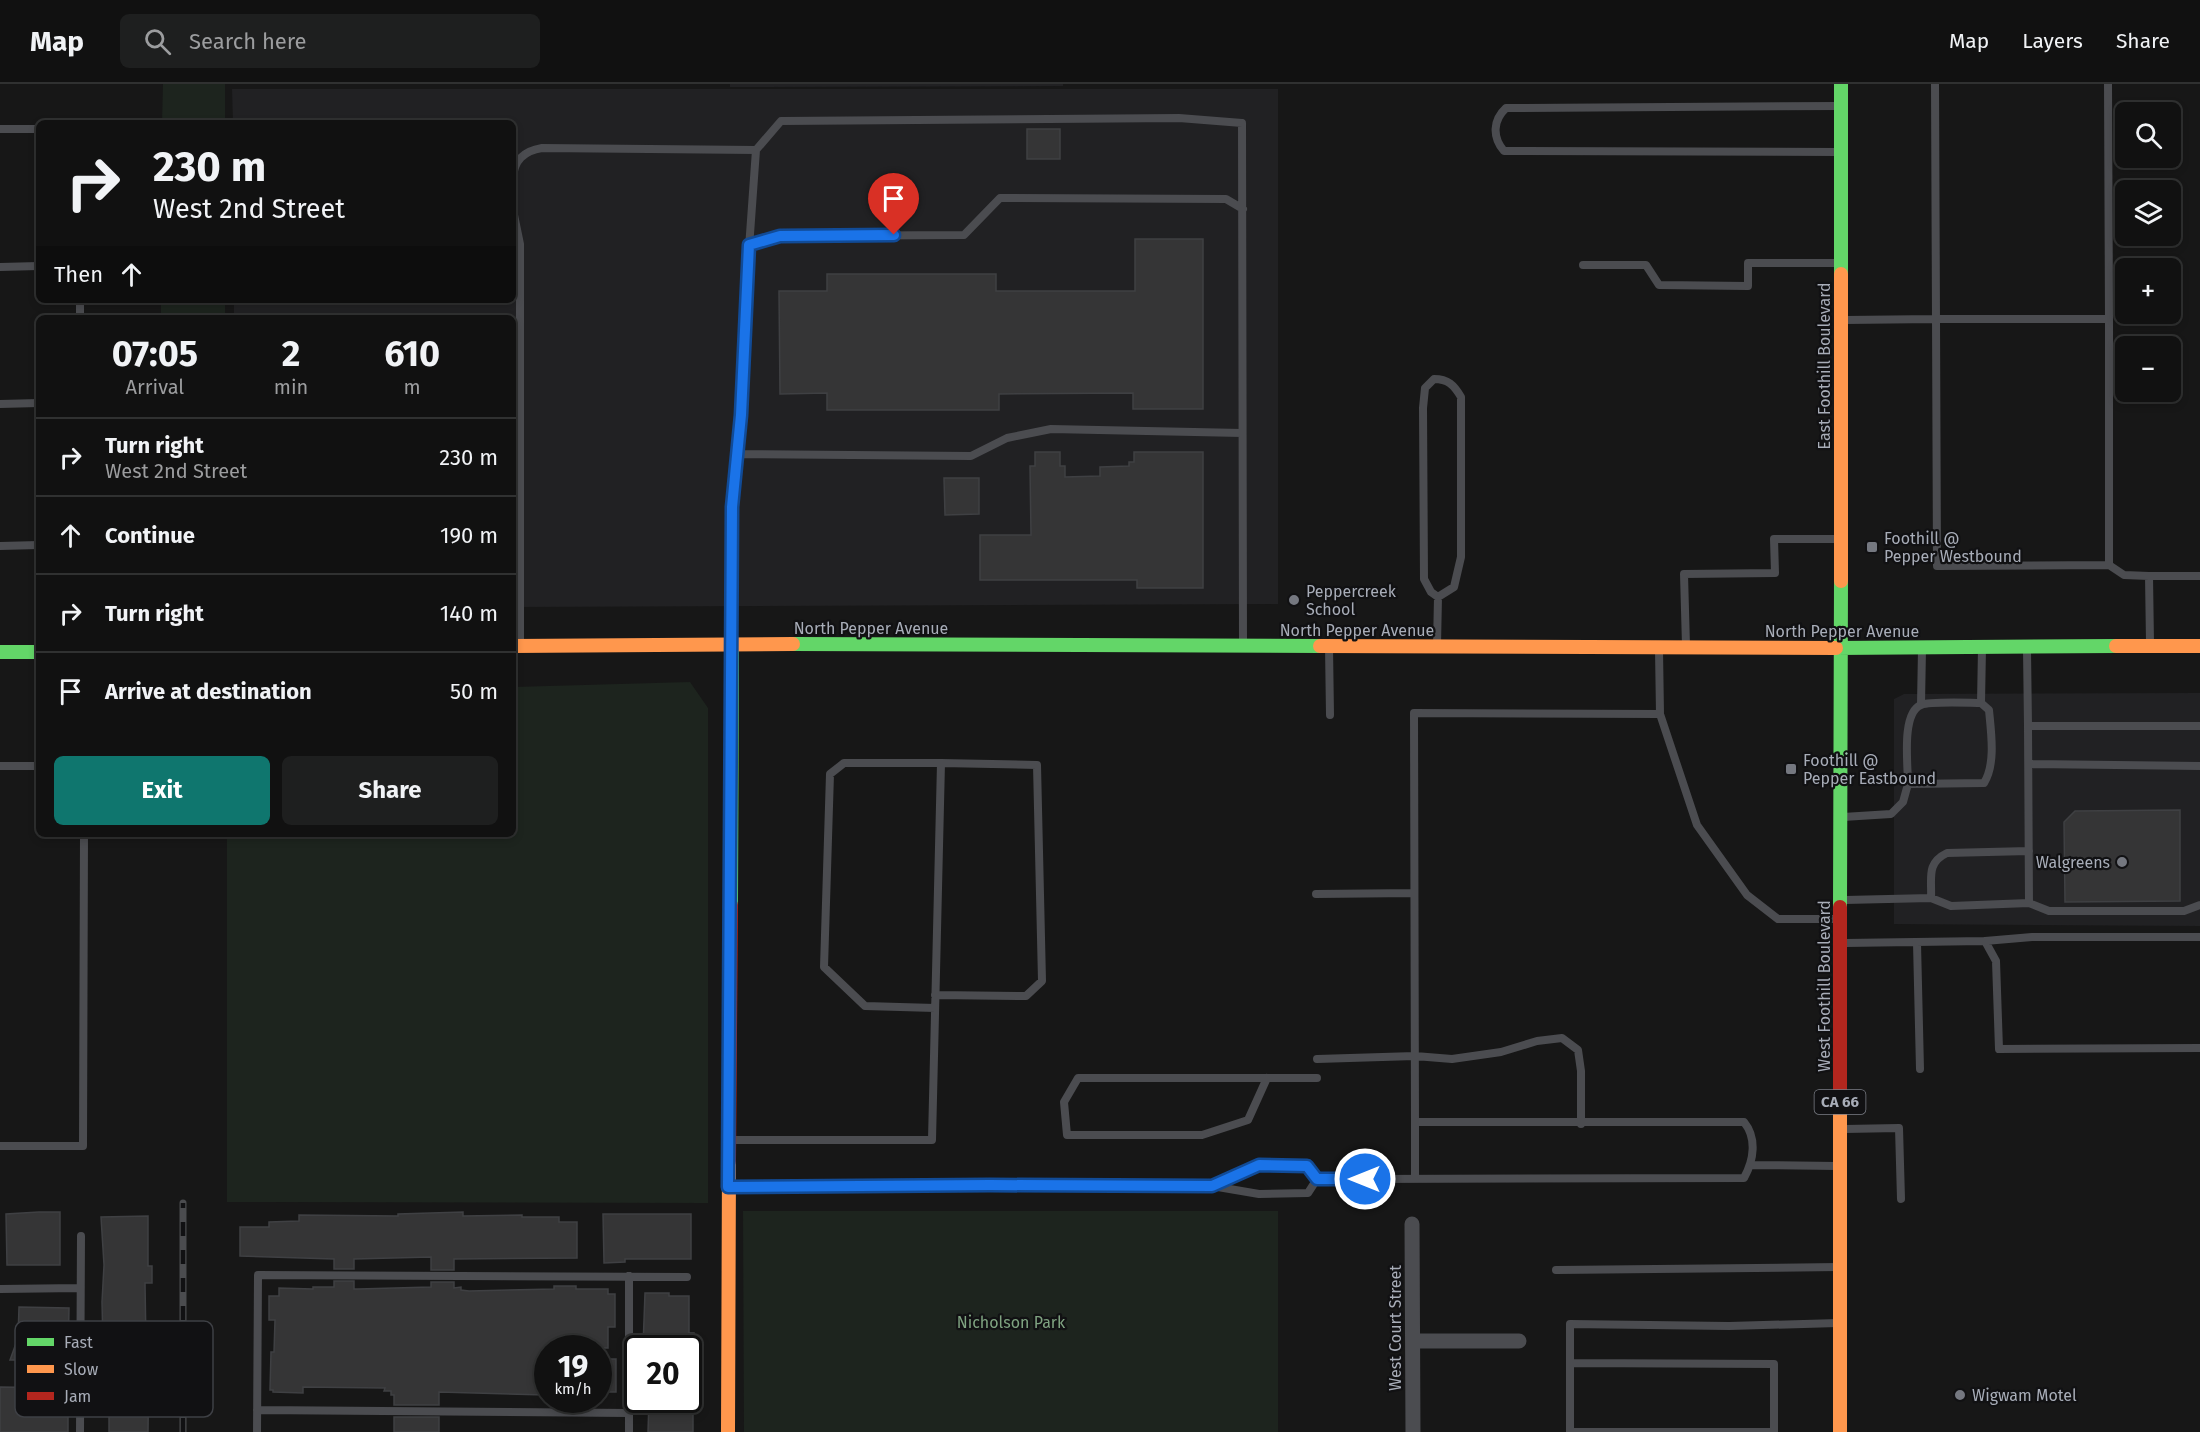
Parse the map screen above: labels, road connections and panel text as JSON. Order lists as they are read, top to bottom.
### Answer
{
  "streets": {
    "main road": [
      "East Foothill Boulevard",
      "North Pepper Avenue",
      "West Foothill Boulevard",
      "CA 66"
    ],
    "street": ["West Court Street"]
  },
  "crossings": [
    ["East Foothill Boulevard", "North Pepper Avenue"],
    ["East Foothill Boulevard", "West Foothill Boulevard"],
    ["North Pepper Avenue", "West Foothill Boulevard"]
  ],
  "parks": ["Nicholson Park"],
  "places": {
    "transit": ["Foothill @ Pepper Westbound", "Foothill @ Pepper Eastbound"],
    "other": ["Peppercreek School", "Walgreens", "Wigwam Motel"]
  },
  "legend": ["Fast", "Slow", "Jam"],
  "page": {
    "header": "Map",
    "search": "Search here",
    "nav": ["Map", "Layers", "Share"],
    "map_buttons": ["+", "−"],
    "turn": ["230 m", "West 2nd Street"],
    "then": "Then",
    "eta": [
      "07:05",
      "Arrival",
      "2",
      "min",
      "610",
      "m"
    ],
    "list": [
      {
        "name": "Turn right",
        "note": "West 2nd Street",
        "value": "230 m"
      },
      {
        "name": "Continue",
        "value": "190 m"
      },
      {
        "name": "Turn right",
        "value": "140 m"
      },
      {
        "name": "Arrive at destination",
        "value": "50 m"
      }
    ],
    "buttons": ["Exit", "Share"],
    "speed": "19 km/h",
    "limit": "20"
  }
}
